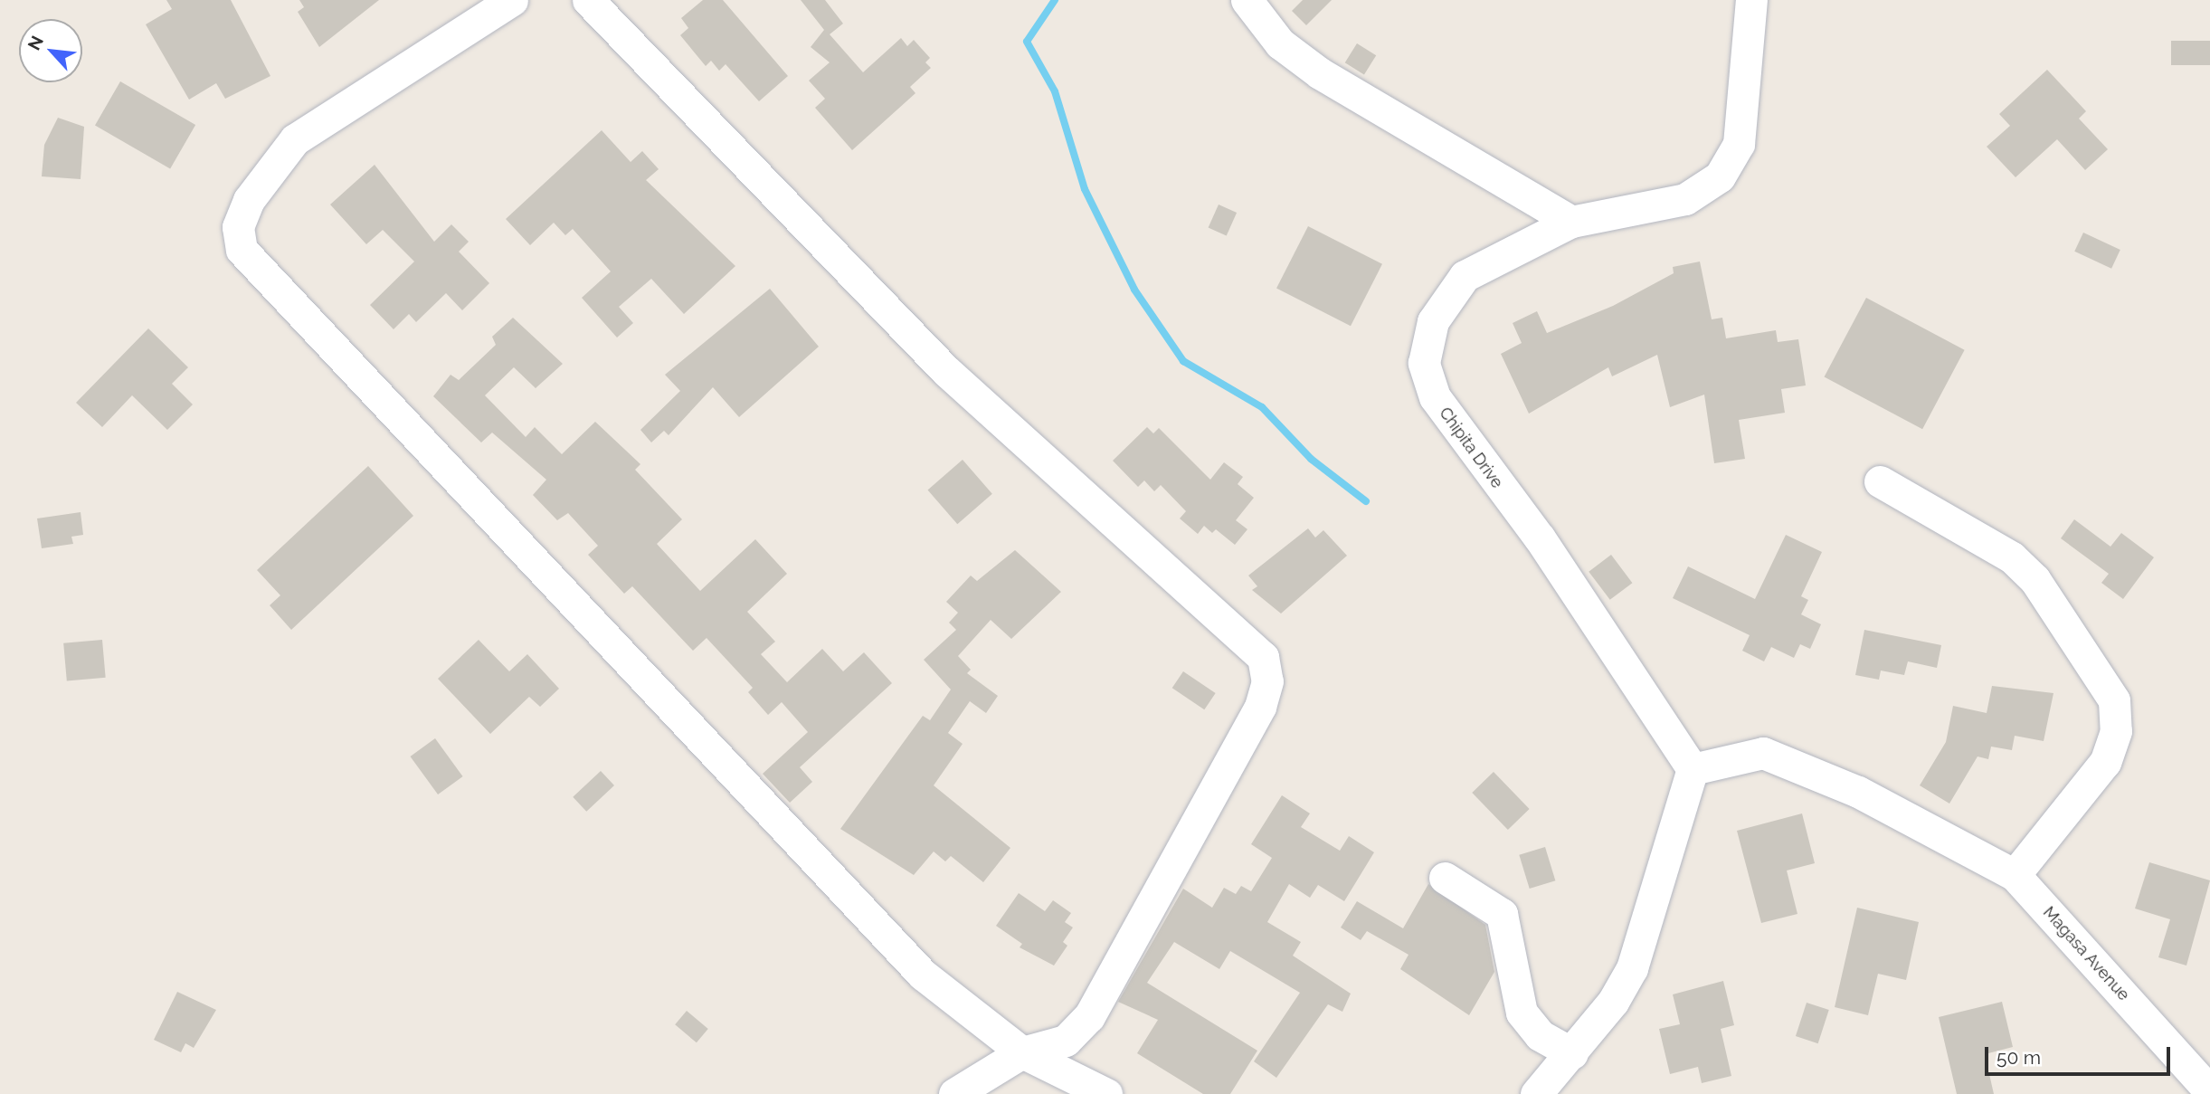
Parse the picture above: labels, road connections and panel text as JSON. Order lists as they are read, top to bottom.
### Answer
{
  "streets": {
    "street": ["Chipita Drive", "Magasa Avenue"]
  },
  "crossings": [
    ["Chipita Drive", "Magasa Avenue"]
  ],
  "scale_bar": "50 m",
  "north": "top left"
}
